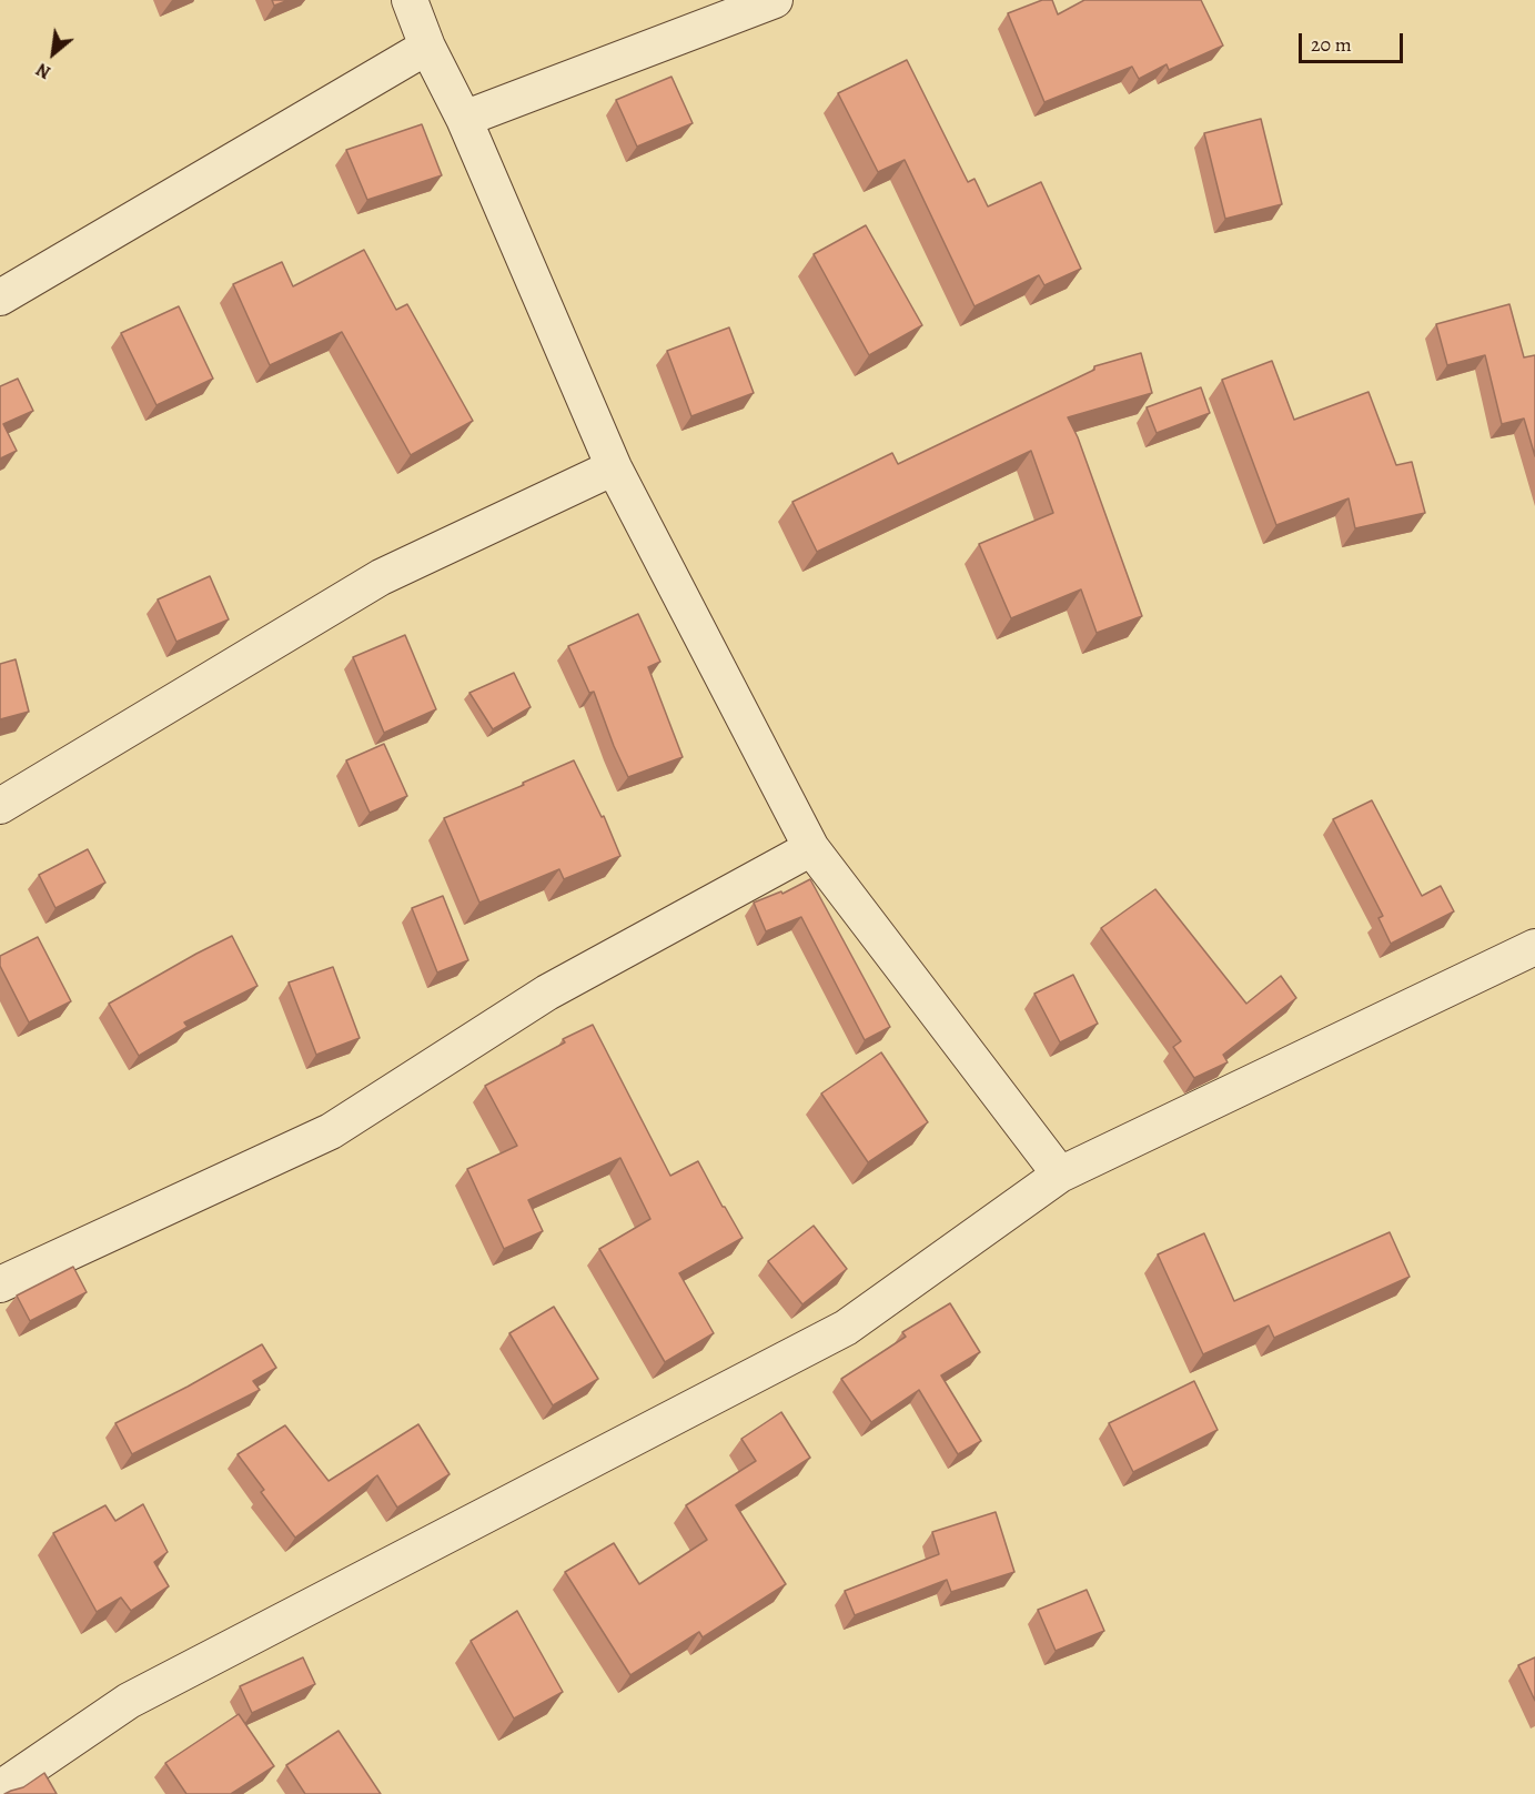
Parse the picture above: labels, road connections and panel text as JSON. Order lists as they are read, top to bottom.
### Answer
{
  "scale_bar": "20 m",
  "north": "bottom left"
}
